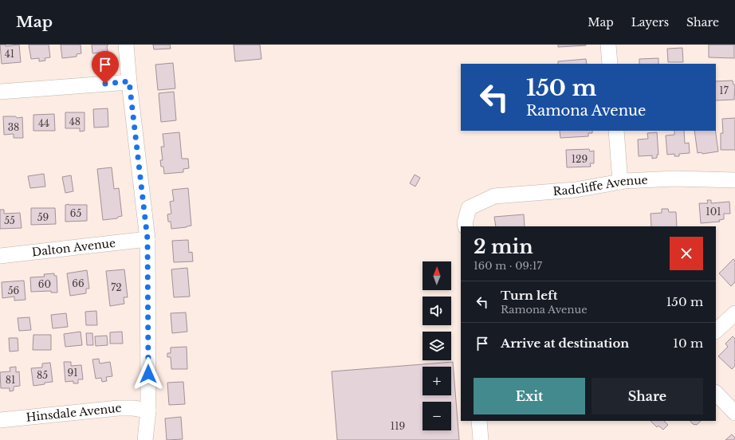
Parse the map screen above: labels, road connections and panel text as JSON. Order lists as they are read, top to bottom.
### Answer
{
  "streets": {
    "street": ["Radcliffe Avenue", "Dalton Avenue", "Hinsdale Avenue"]
  },
  "house_numbers": [
    "41",
    "17",
    "48",
    "44",
    "38",
    "129",
    "101",
    "65",
    "59",
    "55",
    "66",
    "60",
    "72",
    "56",
    "91",
    "85",
    "81",
    "119"
  ],
  "north": "top",
  "page": {
    "header": "Map",
    "nav": ["Map", "Layers", "Share"],
    "turn": ["150 m", "Ramona Avenue"],
    "heading": ["2 min", "160 m · 09:17"],
    "map_buttons": ["+", "−"],
    "list": [
      {
        "name": "Turn left",
        "note": "Ramona Avenue",
        "value": "150 m"
      },
      {
        "name": "Arrive at destination",
        "value": "10 m"
      }
    ],
    "buttons": ["Exit", "Share"]
  }
}
